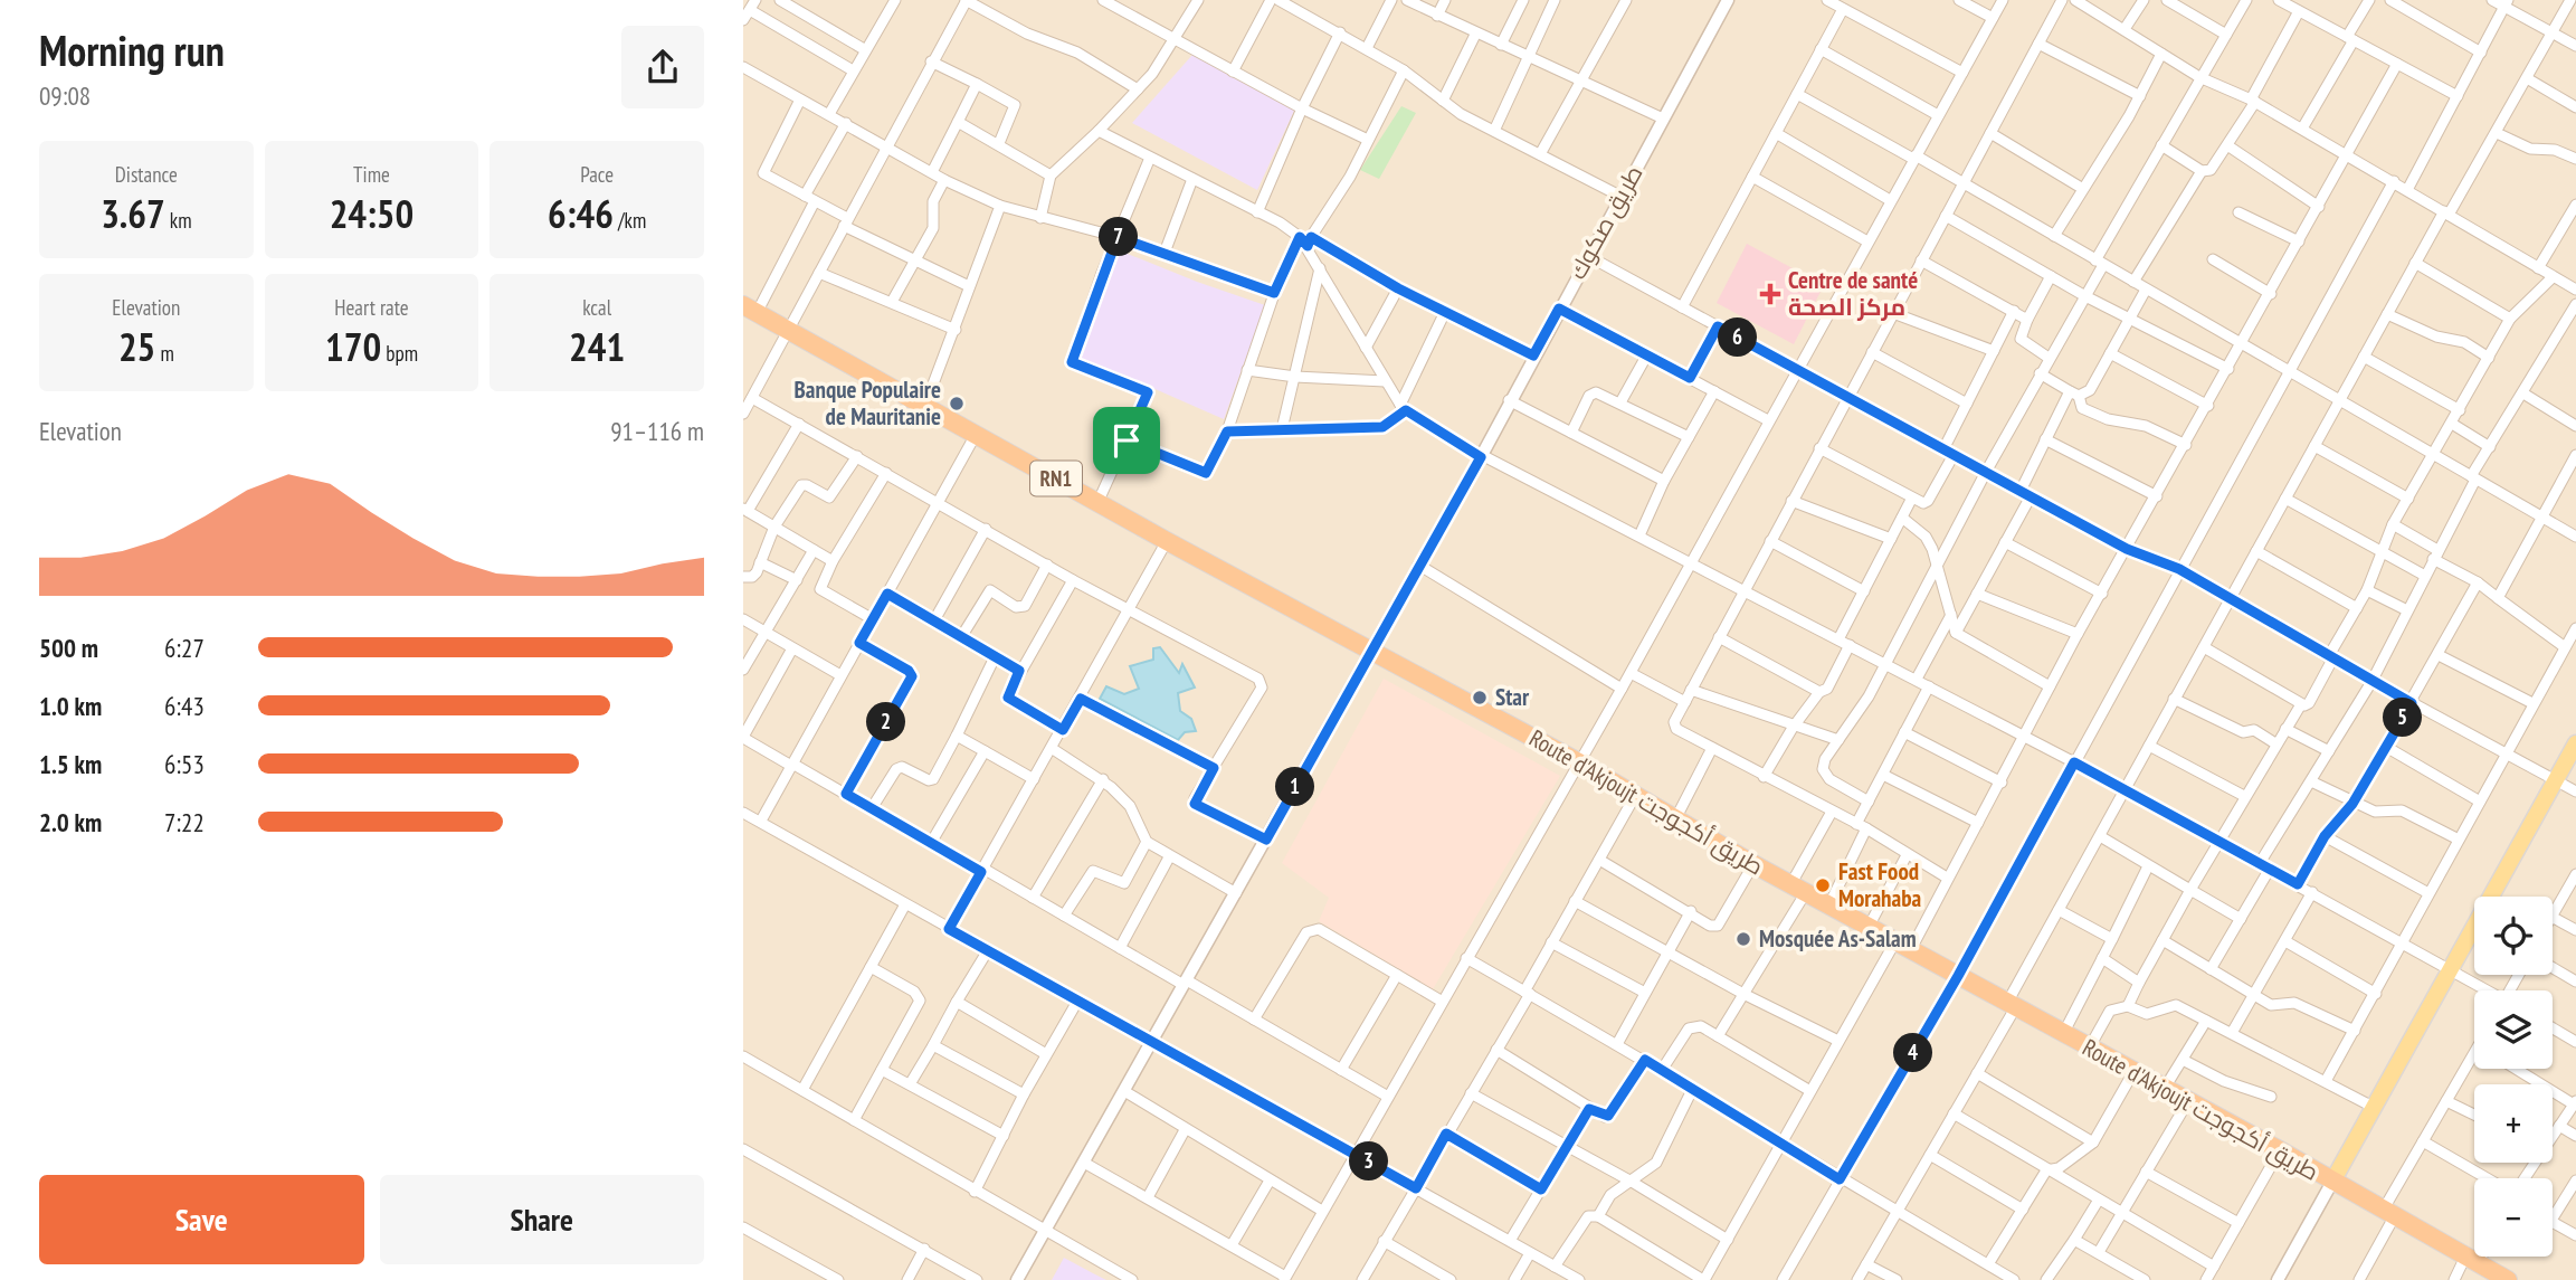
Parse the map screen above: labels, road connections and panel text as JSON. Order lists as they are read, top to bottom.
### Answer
{
  "streets": {
    "highway": ["RN1", "Route d'Akjoujt طريق أكجوجت"],
    "street": ["طريق صكوك"]
  },
  "crossings": [
    ["طريق صكوك", "Route d'Akjoujt طريق أكجوجت"]
  ],
  "places": {
    "health": ["Centre de santé مركز الصحة"],
    "other": [
      "Banque Populaire de Mauritanie",
      "Star",
      "Fast Food Morahaba",
      "Mosquée As-Salam"
    ]
  },
  "page": {
    "heading": ["Morning run", "09:08"],
    "stats": [
      ["Distance", "3.67 km"],
      ["Time", "24:50"],
      ["Pace", "6:46 /km"],
      ["Elevation", "25 m"],
      ["Heart rate", "170 bpm"],
      ["kcal", "241"]
    ],
    "pins": [
      "7",
      "6",
      "5",
      "2",
      "1",
      "4",
      "3"
    ],
    "chart": ["Elevation", "91–116 m"],
    "list": [
      {
        "name": "500 m",
        "note": "6:27"
      },
      {
        "name": "1.0 km",
        "note": "6:43"
      },
      {
        "name": "1.5 km",
        "note": "6:53"
      },
      {
        "name": "2.0 km",
        "note": "7:22"
      }
    ],
    "map_buttons": ["+", "−"],
    "buttons": ["Save", "Share"]
  }
}
